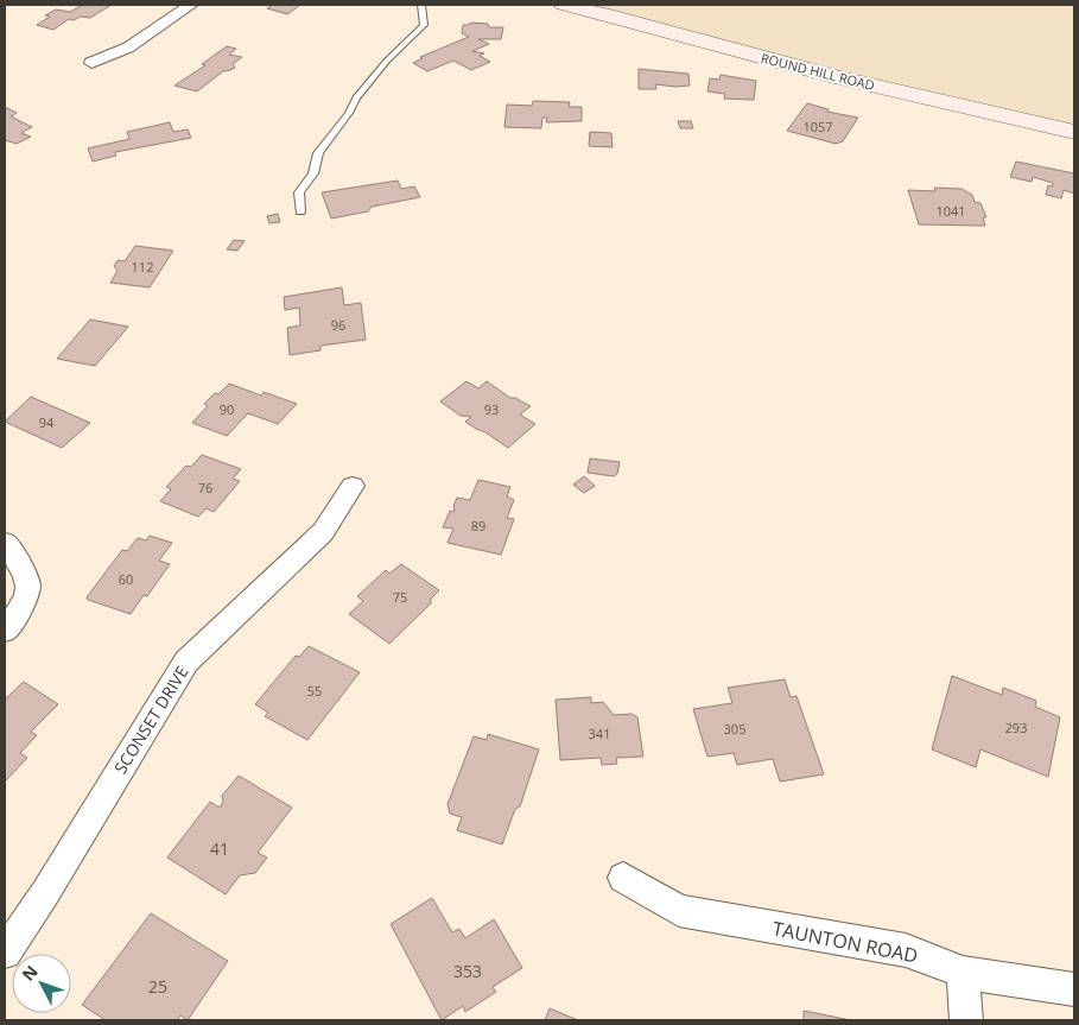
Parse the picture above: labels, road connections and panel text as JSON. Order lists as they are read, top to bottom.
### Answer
{
  "streets": {
    "main road": ["ROUND HILL ROAD"],
    "street": ["SCONSET DRIVE", "TAUNTON ROAD"]
  },
  "house_numbers": [
    "1057",
    "1041",
    "112",
    "96",
    "90",
    "93",
    "94",
    "76",
    "89",
    "60",
    "75",
    "55",
    "293",
    "305",
    "341",
    "41",
    "353",
    "25"
  ],
  "north": "top left"
}
